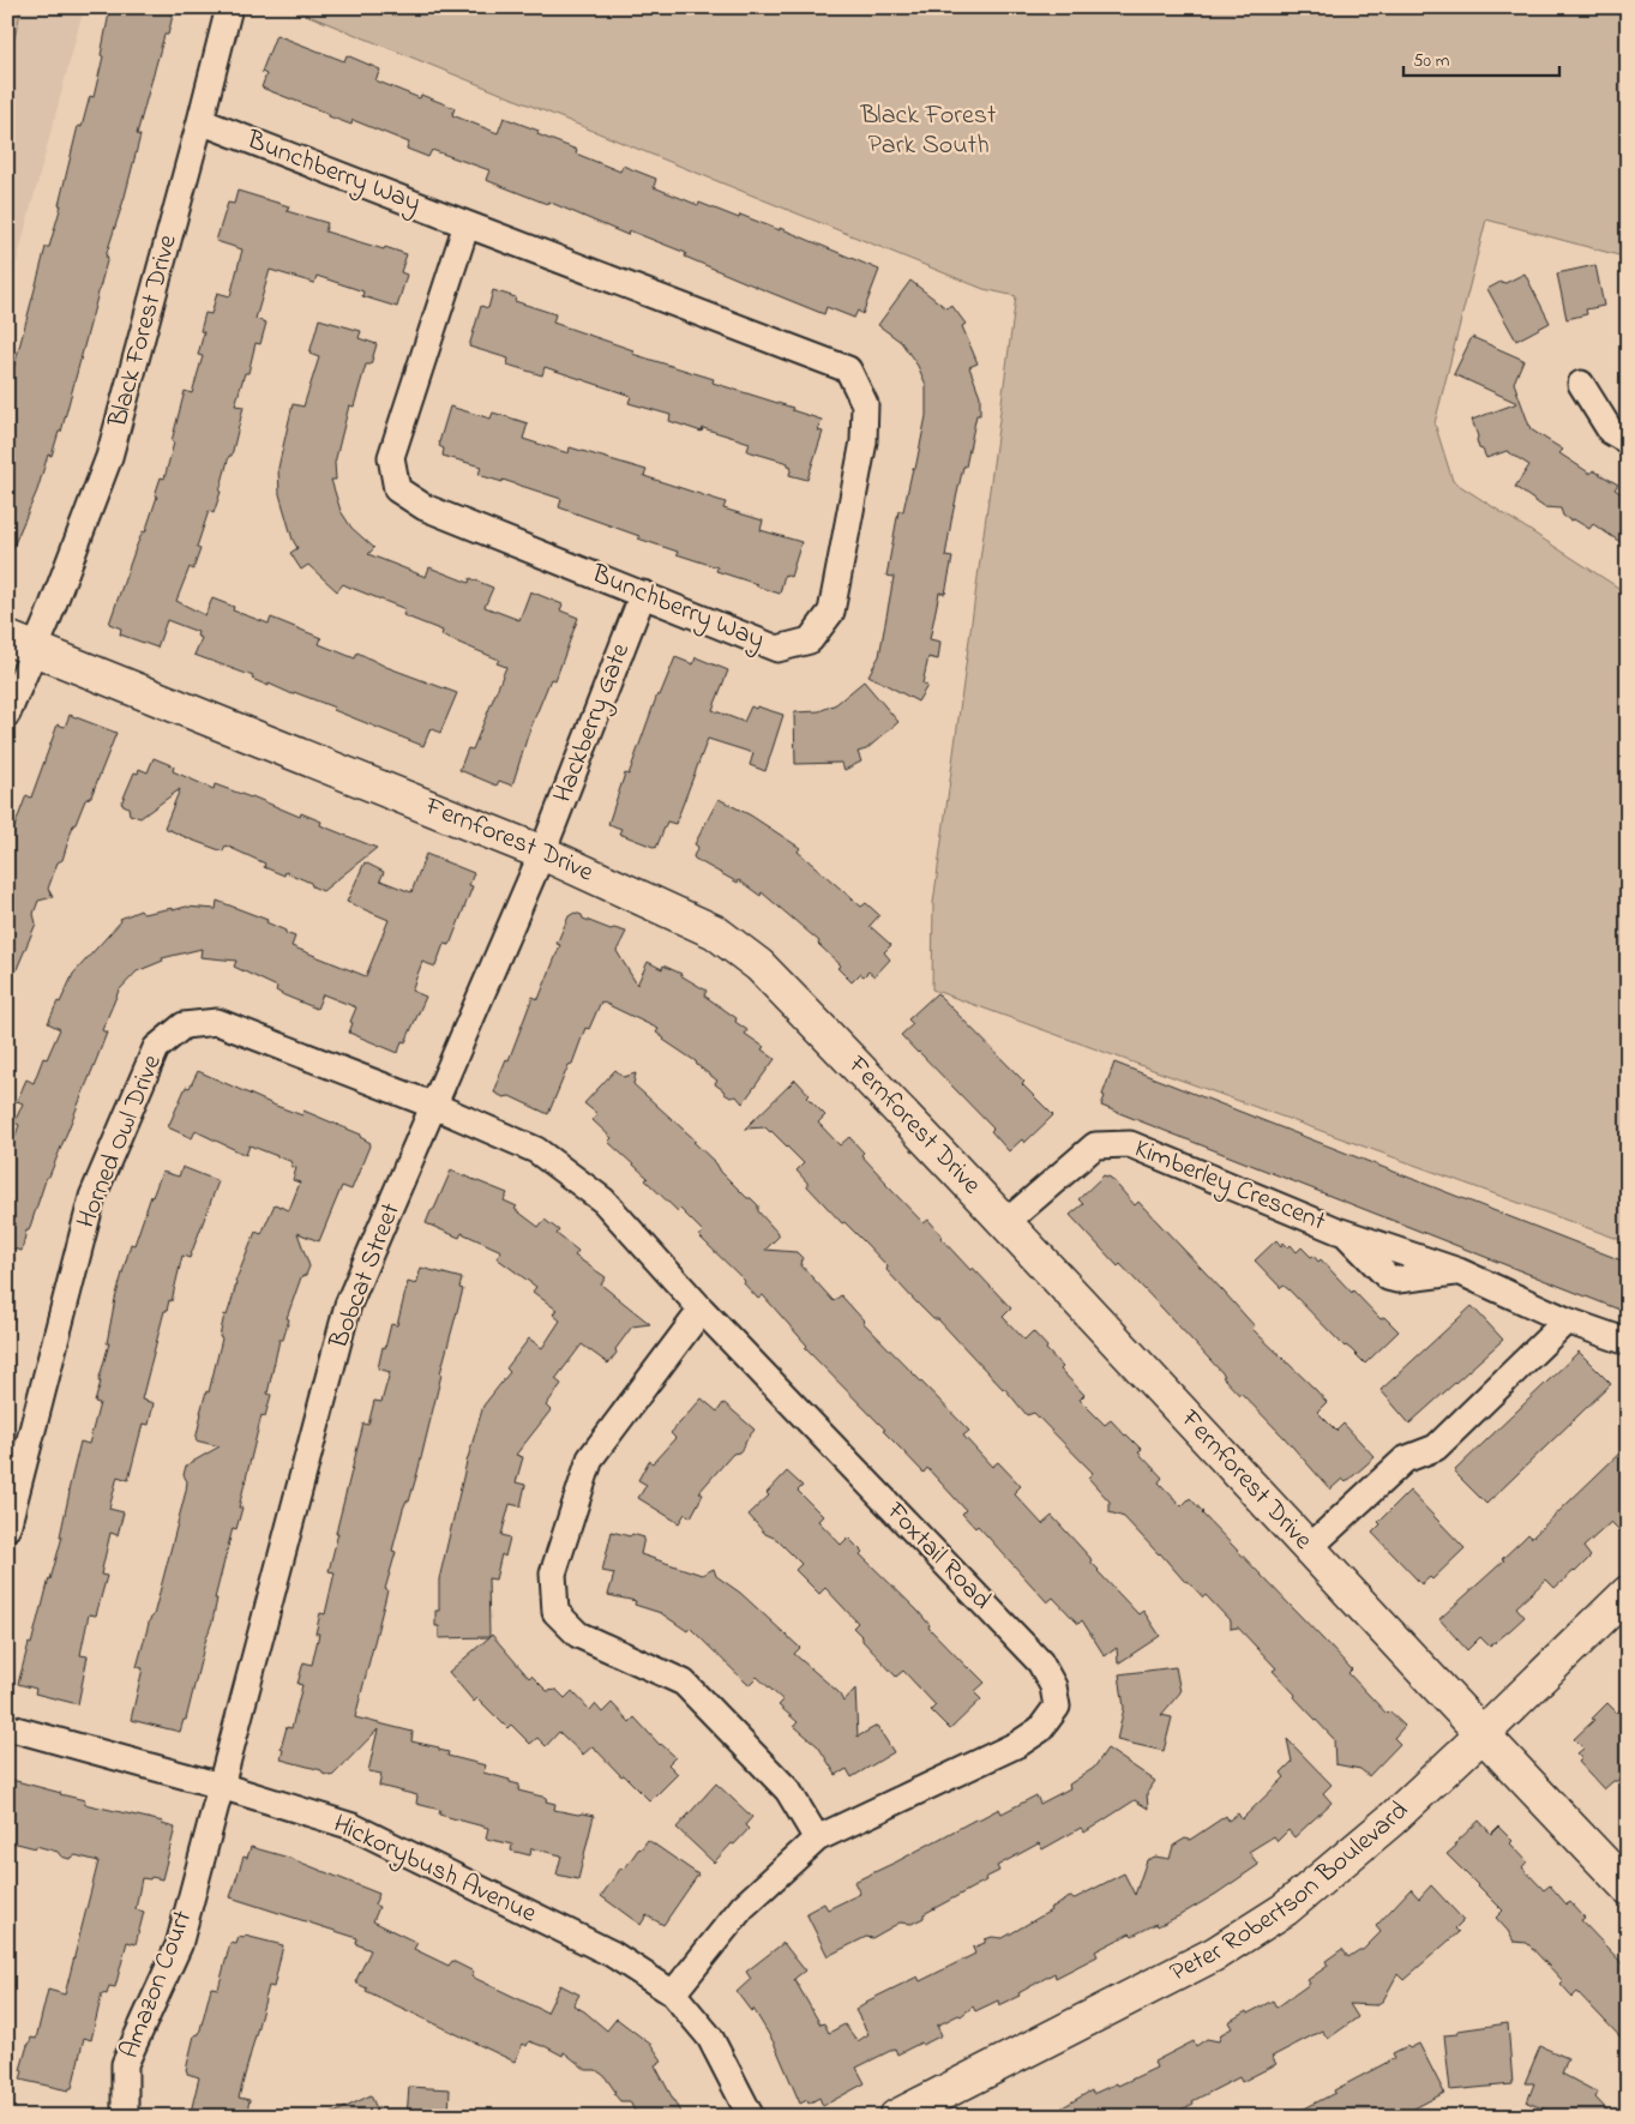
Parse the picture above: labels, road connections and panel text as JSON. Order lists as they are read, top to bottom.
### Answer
{
  "streets": {
    "street": [
      "Bunchberry Way",
      "Black Forest Drive",
      "Hackberry Gate",
      "Fernforest Drive",
      "Horned Owl Drive",
      "Kimberley Crescent",
      "Bobcat Street",
      "Foxtail Road",
      "Hickorybush Avenue",
      "Peter Robertson Boulevard",
      "Amazon Court"
    ]
  },
  "crossings": [
    ["Bunchberry Way", "Black Forest Drive"],
    ["Bunchberry Way", "Hackberry Gate"],
    ["Black Forest Drive", "Fernforest Drive"],
    ["Hackberry Gate", "Fernforest Drive"],
    ["Hackberry Gate", "Bobcat Street"],
    ["Fernforest Drive", "Kimberley Crescent"],
    ["Fernforest Drive", "Bobcat Street"],
    ["Fernforest Drive", "Peter Robertson Boulevard"],
    ["Horned Owl Drive", "Bobcat Street"],
    ["Horned Owl Drive", "Foxtail Road"],
    ["Bobcat Street", "Foxtail Road"],
    ["Bobcat Street", "Hickorybush Avenue"],
    ["Bobcat Street", "Amazon Court"],
    ["Foxtail Road", "Hickorybush Avenue"],
    ["Hickorybush Avenue", "Amazon Court"]
  ],
  "parks": ["Black Forest Park South"],
  "scale_bar": "50 m"
}
